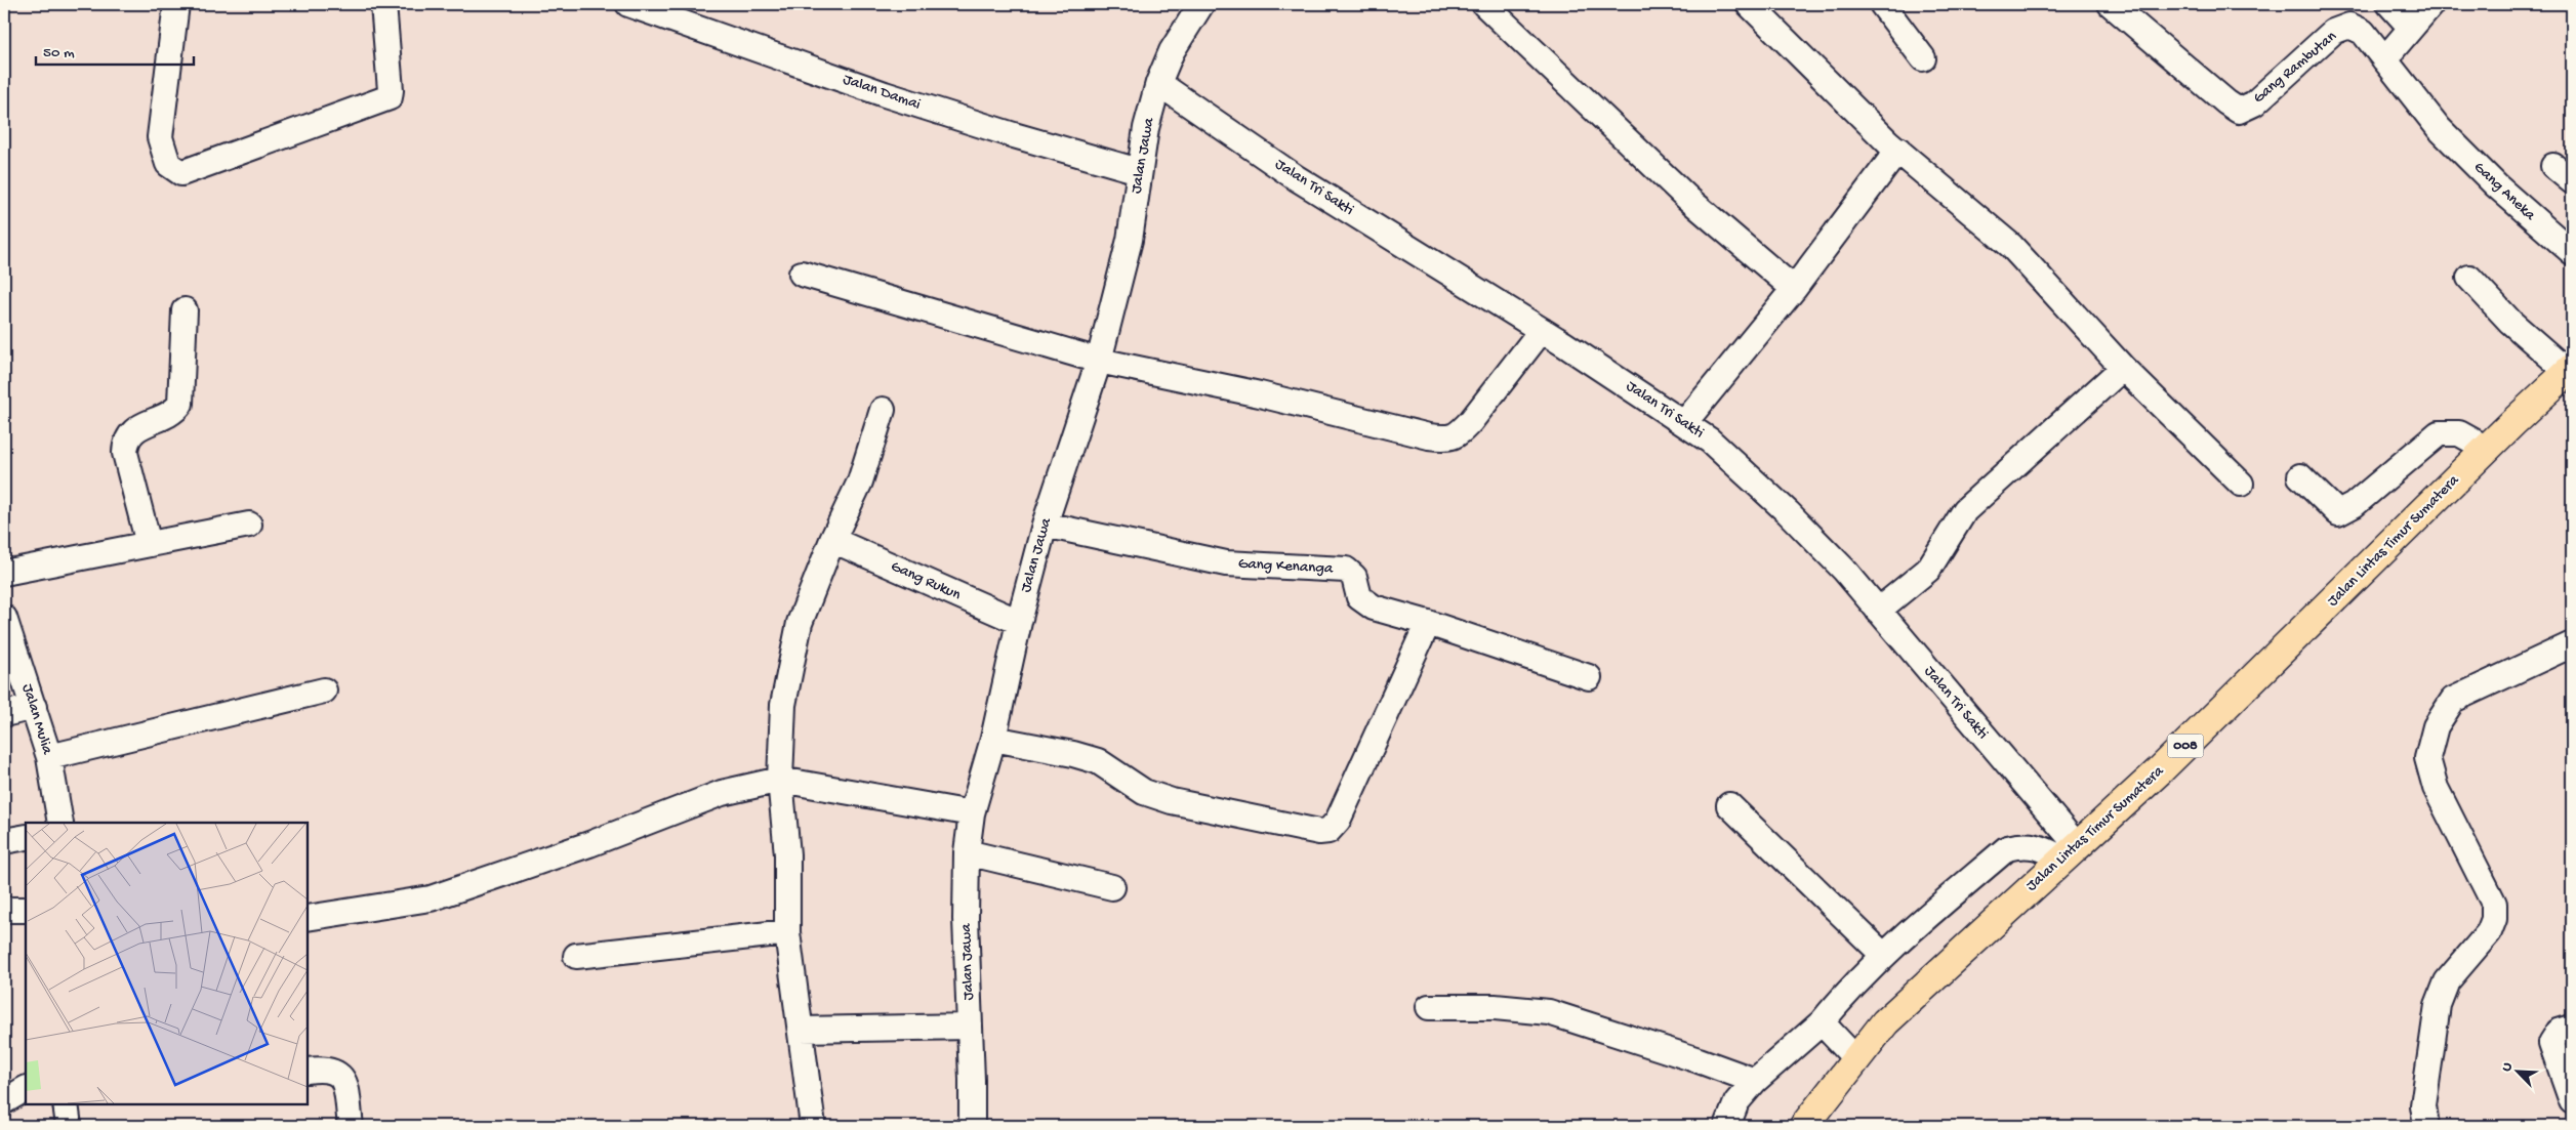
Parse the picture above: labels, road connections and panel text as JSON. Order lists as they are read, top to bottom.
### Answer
{
  "streets": {
    "highway": ["Jalan Lintas Timur Sumatera", "008"],
    "street": [
      "Gang Rambutan",
      "Jalan Damai",
      "Jalan Jawa",
      "Jalan Tri Sakti",
      "Gang Aneka",
      "Gang Kenanga",
      "Gang Rukun",
      "Jalan Mulia"
    ]
  },
  "crossings": [
    ["Gang Rambutan", "Gang Aneka"],
    ["Jalan Damai", "Jalan Jawa"],
    ["Jalan Jawa", "Jalan Tri Sakti"],
    ["Jalan Jawa", "Gang Kenanga"],
    ["Jalan Jawa", "Gang Rukun"],
    ["Jalan Tri Sakti", "Jalan Lintas Timur Sumatera"]
  ],
  "scale_bar": "50 m",
  "north": "top left"
}
